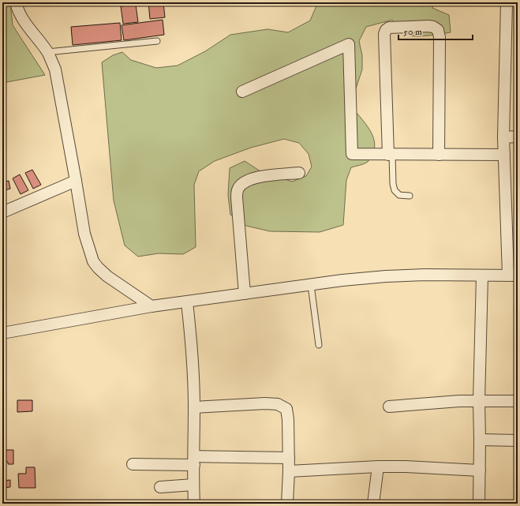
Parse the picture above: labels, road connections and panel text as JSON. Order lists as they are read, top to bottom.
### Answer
{
  "scale_bar": "50 m"
}
